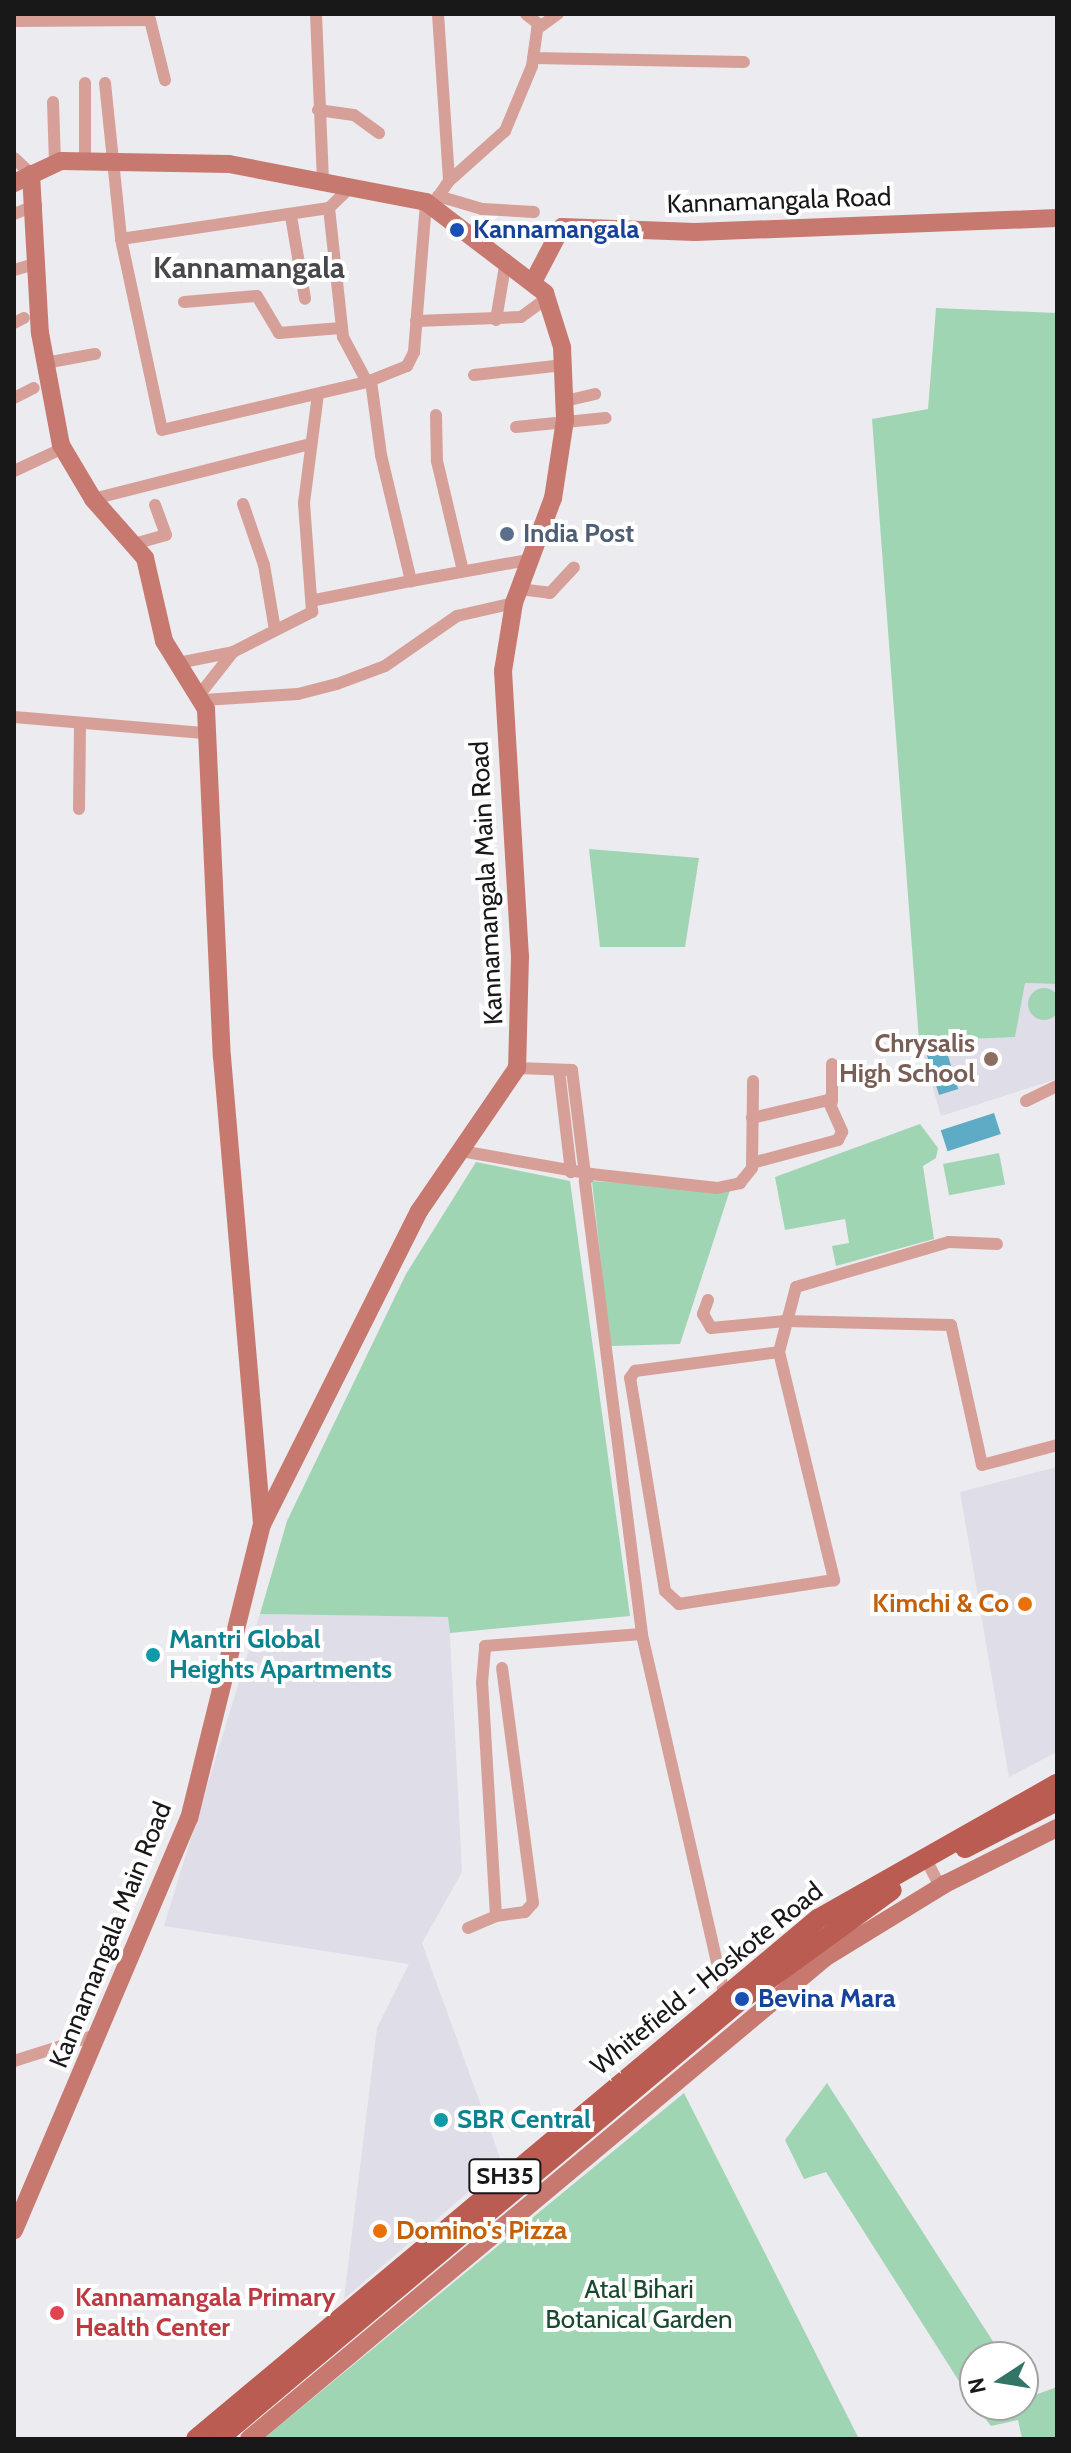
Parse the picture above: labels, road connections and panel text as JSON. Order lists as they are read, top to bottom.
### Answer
{
  "streets": {
    "main road": ["Whitefield - Hoskote Road", "SH35"],
    "street": ["Kannamangala Road", "Kannamangala Main Road"]
  },
  "crossings": [
    ["Kannamangala Road", "Kannamangala Main Road"]
  ],
  "districts": ["Kannamangala"],
  "parks": ["Atal Bihari Botanical Garden"],
  "places": [
    "Kannamangala",
    "India Post",
    "Chrysalis High School",
    "Kimchi & Co",
    "Mantri Global Heights Apartments",
    "Bevina Mara",
    "SBR Central",
    "Domino's Pizza",
    "Kannamangala Primary Health Center"
  ],
  "north": "left"
}
